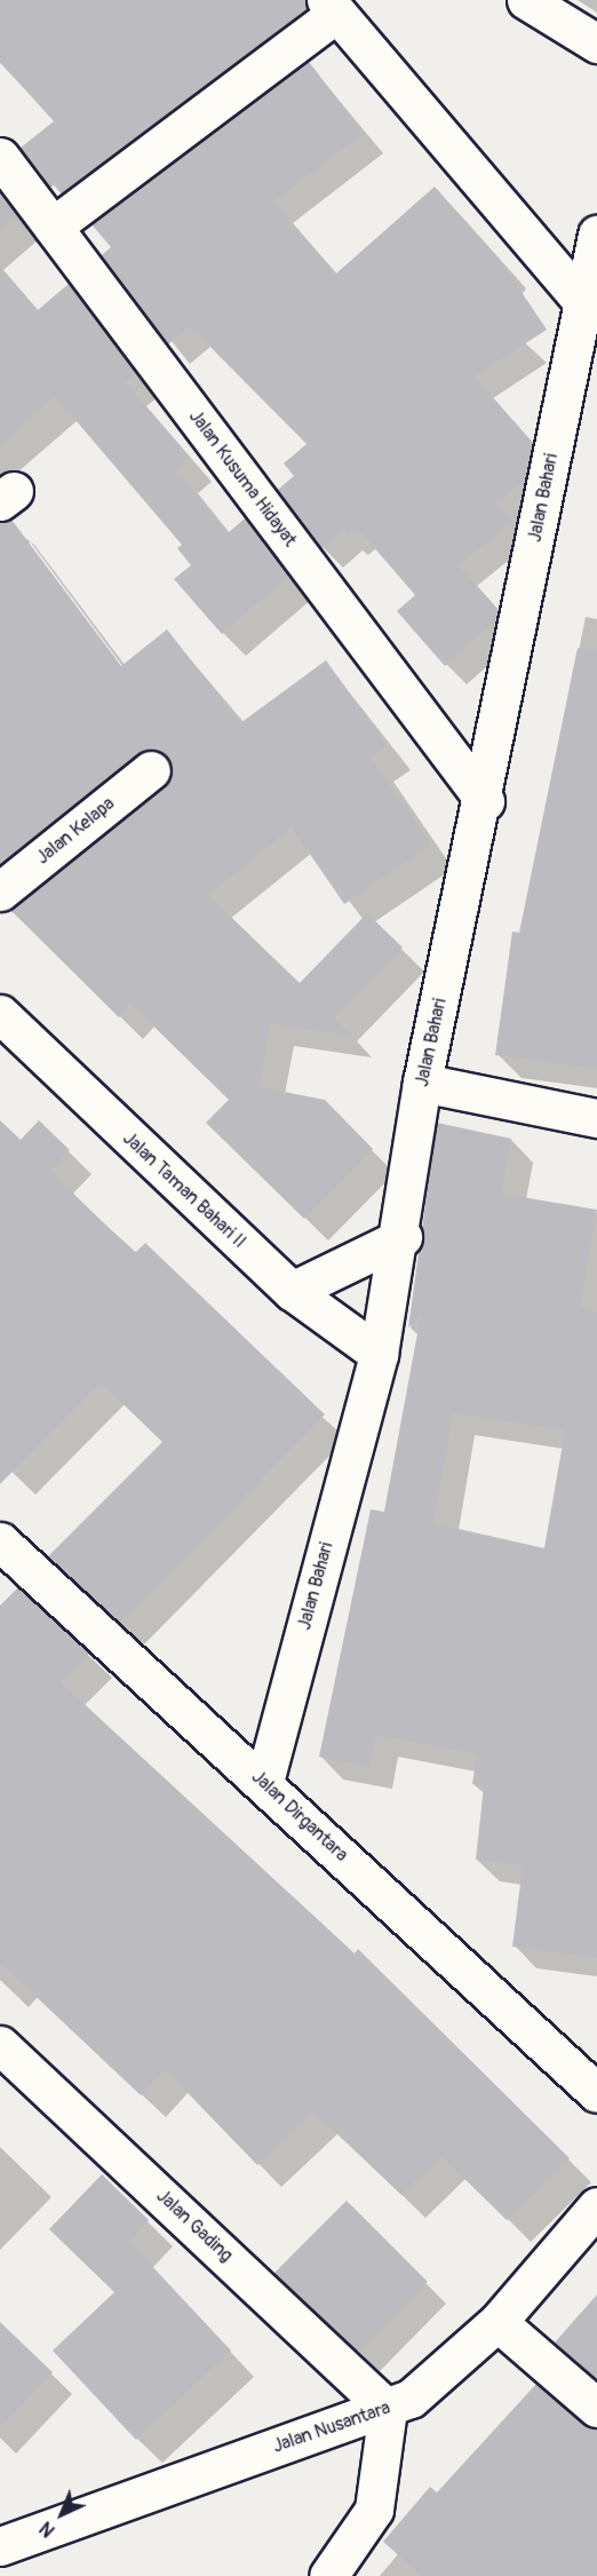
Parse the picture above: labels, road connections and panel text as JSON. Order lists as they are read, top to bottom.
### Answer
{
  "streets": {
    "street": [
      "Jalan Kusuma Hidayat",
      "Jalan Bahari",
      "Jalan Kelapa",
      "Jalan Taman Bahari II",
      "Jalan Dirgantara",
      "Jalan Gading",
      "Jalan Nusantara"
    ]
  },
  "crossings": [
    ["Jalan Kusuma Hidayat", "Jalan Bahari"],
    ["Jalan Bahari", "Jalan Taman Bahari II"],
    ["Jalan Bahari", "Jalan Dirgantara"],
    ["Jalan Gading", "Jalan Nusantara"]
  ],
  "north": "bottom left"
}
